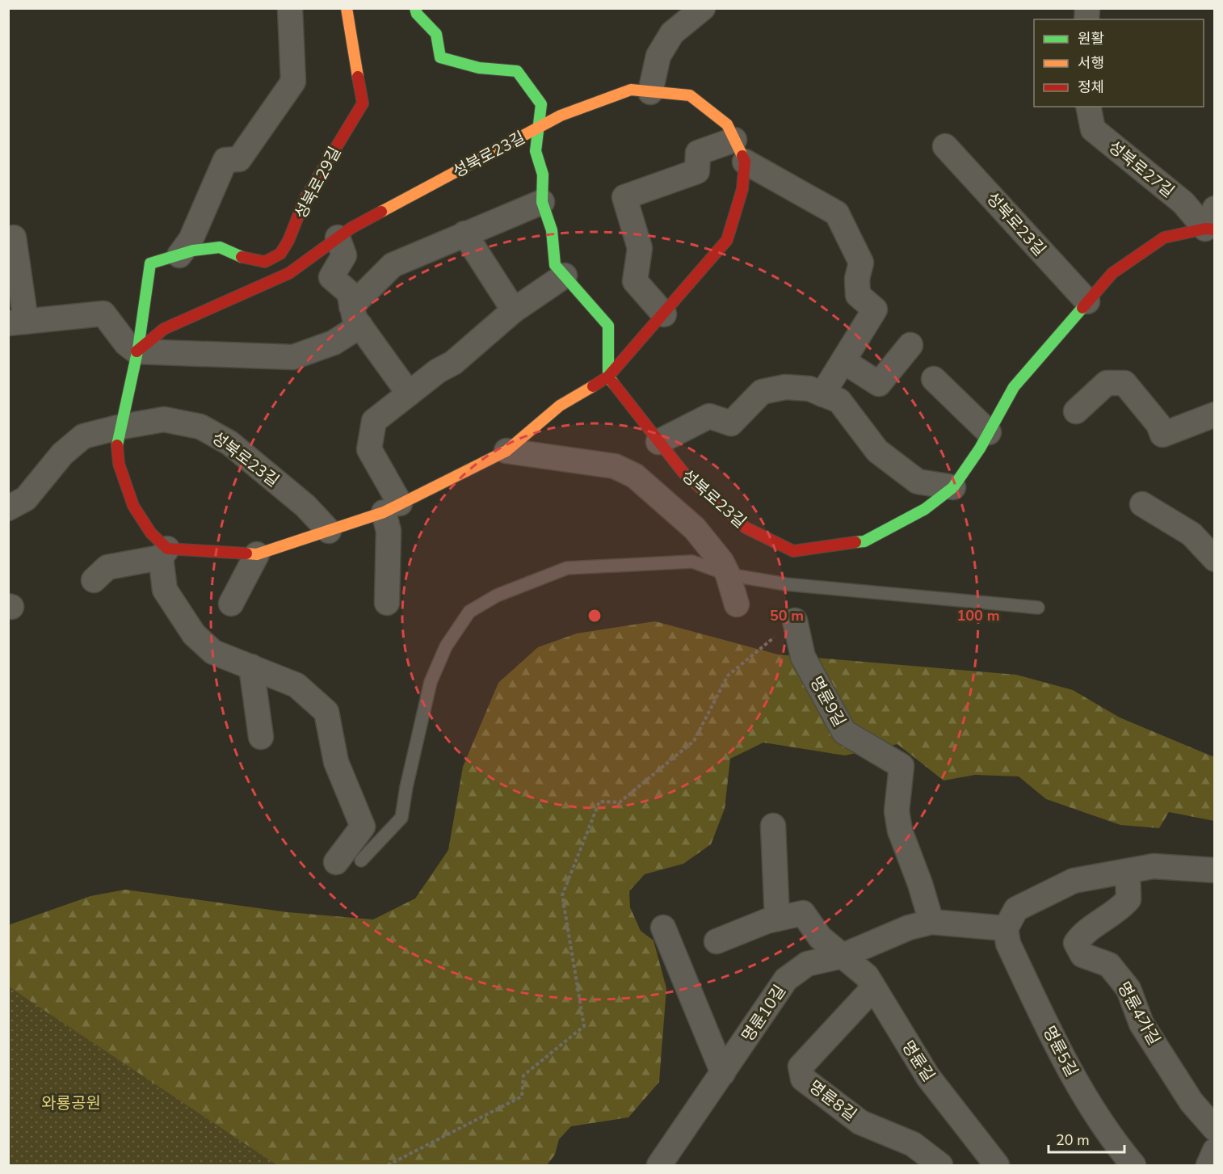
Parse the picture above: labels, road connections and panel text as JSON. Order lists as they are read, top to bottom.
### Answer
{
  "streets": {
    "street": [
      "성북로23길",
      "성북로27길",
      "성북로29길",
      "명륜9길",
      "명륜10길",
      "명륜4가길",
      "명륜5길",
      "명륜길",
      "명륜8길"
    ]
  },
  "crossings": [
    ["성북로23길", "성북로27길"],
    ["성북로23길", "성북로29길"],
    ["명륜10길", "명륜길"],
    ["명륜길", "명륜8길"]
  ],
  "parks": ["와룡공원"],
  "legend": ["원활", "서행", "정체"],
  "scale_bar": "20 m",
  "rings": ["50 m", "100 m"]
}
